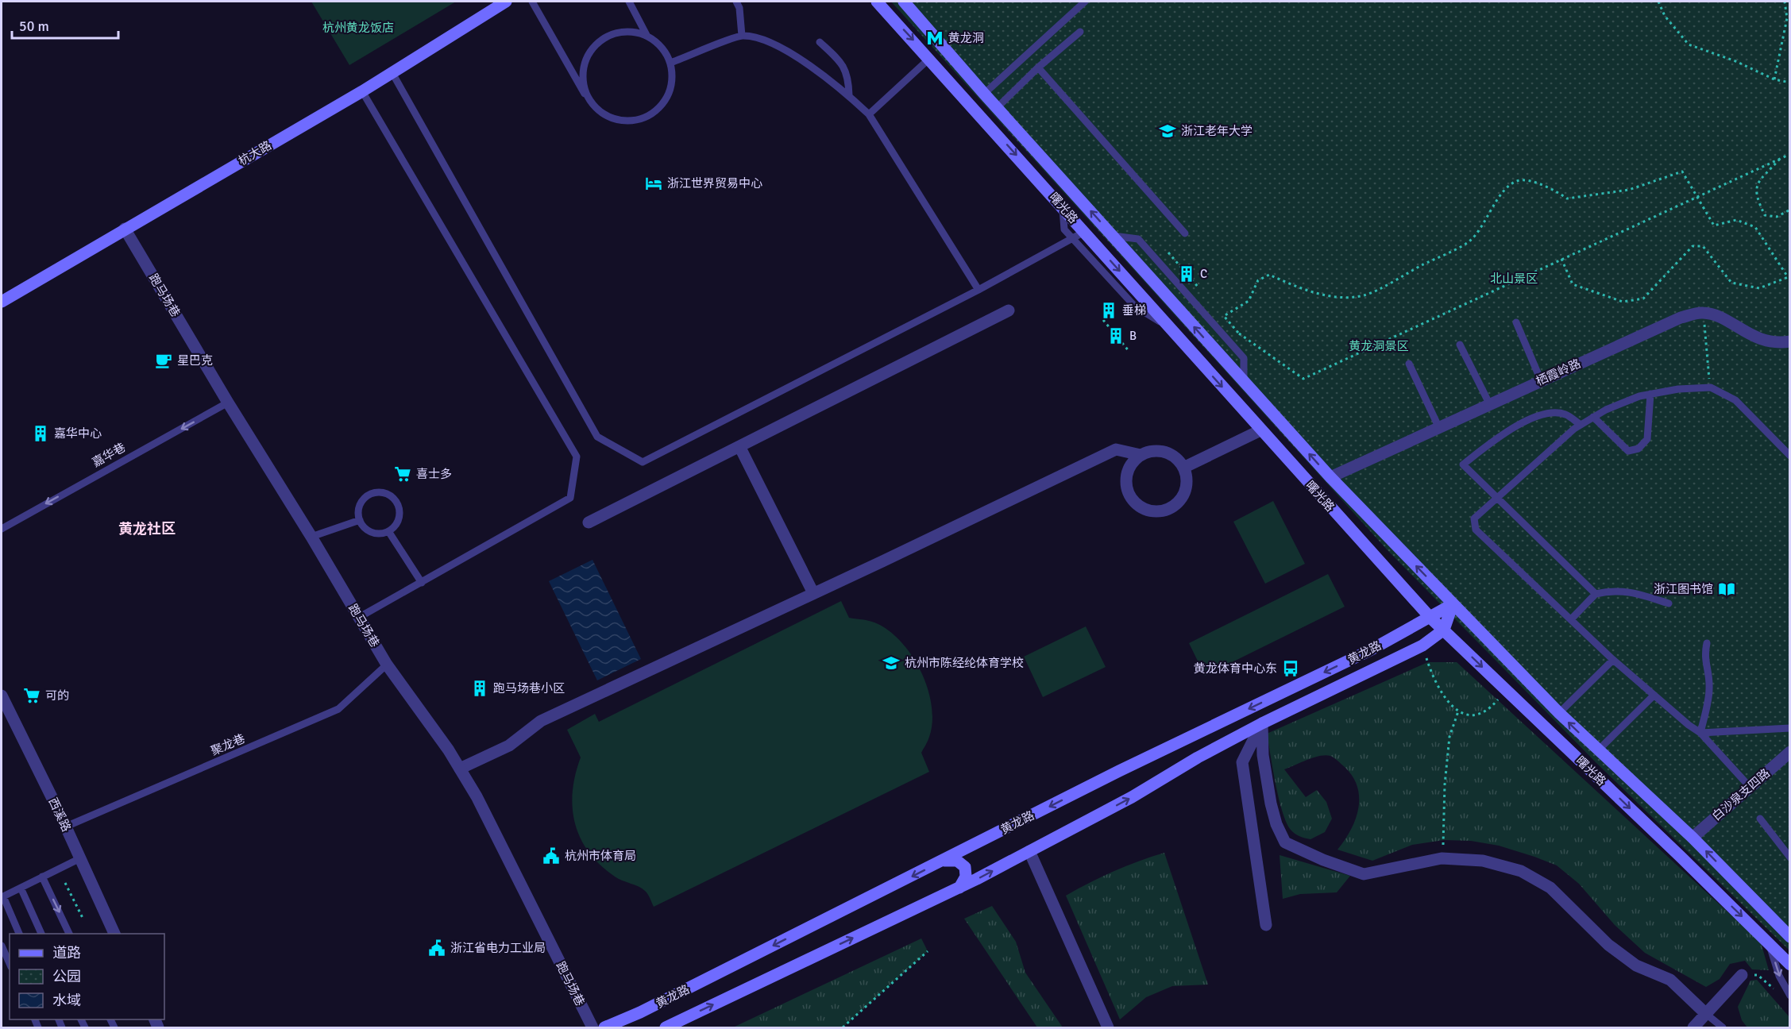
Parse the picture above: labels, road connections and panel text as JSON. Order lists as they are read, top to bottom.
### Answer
{
  "streets": {
    "main road": ["杭大路", "曙光路", "黄龙路"],
    "street": [
      "跑马场巷",
      "栖霞岭路",
      "白沙泉支四路",
      "西溪路"
    ],
    "lane": ["嘉华巷", "聚龙巷"]
  },
  "crossings": [
    ["杭大路", "跑马场巷"],
    ["曙光路", "栖霞岭路"],
    ["曙光路", "黄龙路"],
    ["曙光路", "白沙泉支四路"],
    ["跑马场巷", "嘉华巷"],
    ["跑马场巷", "聚龙巷"],
    ["聚龙巷", "西溪路"]
  ],
  "one_way": ["嘉华巷"],
  "districts": ["黄龙社区"],
  "parks": ["杭州黄龙饭店", "北山景区", "黄龙洞景区"],
  "places": {
    "metro station": ["黄龙洞"],
    "school or university": ["浙江老年大学", "杭州市陈经纶体育学校"],
    "hotel": ["浙江世界贸易中心"],
    "building": [
      "C",
      "垂梯",
      "B",
      "嘉华中心",
      "跑马场巷小区"
    ],
    "cafe": ["星巴克"],
    "supermarket": ["喜士多", "可的"],
    "library": ["浙江图书馆"],
    "bus stop": ["黄龙体育中心东"],
    "public building": ["杭州市体育局", "浙江省电力工业局"]
  },
  "legend": ["道路", "公园", "水域"],
  "scale_bar": "50 m"
}
